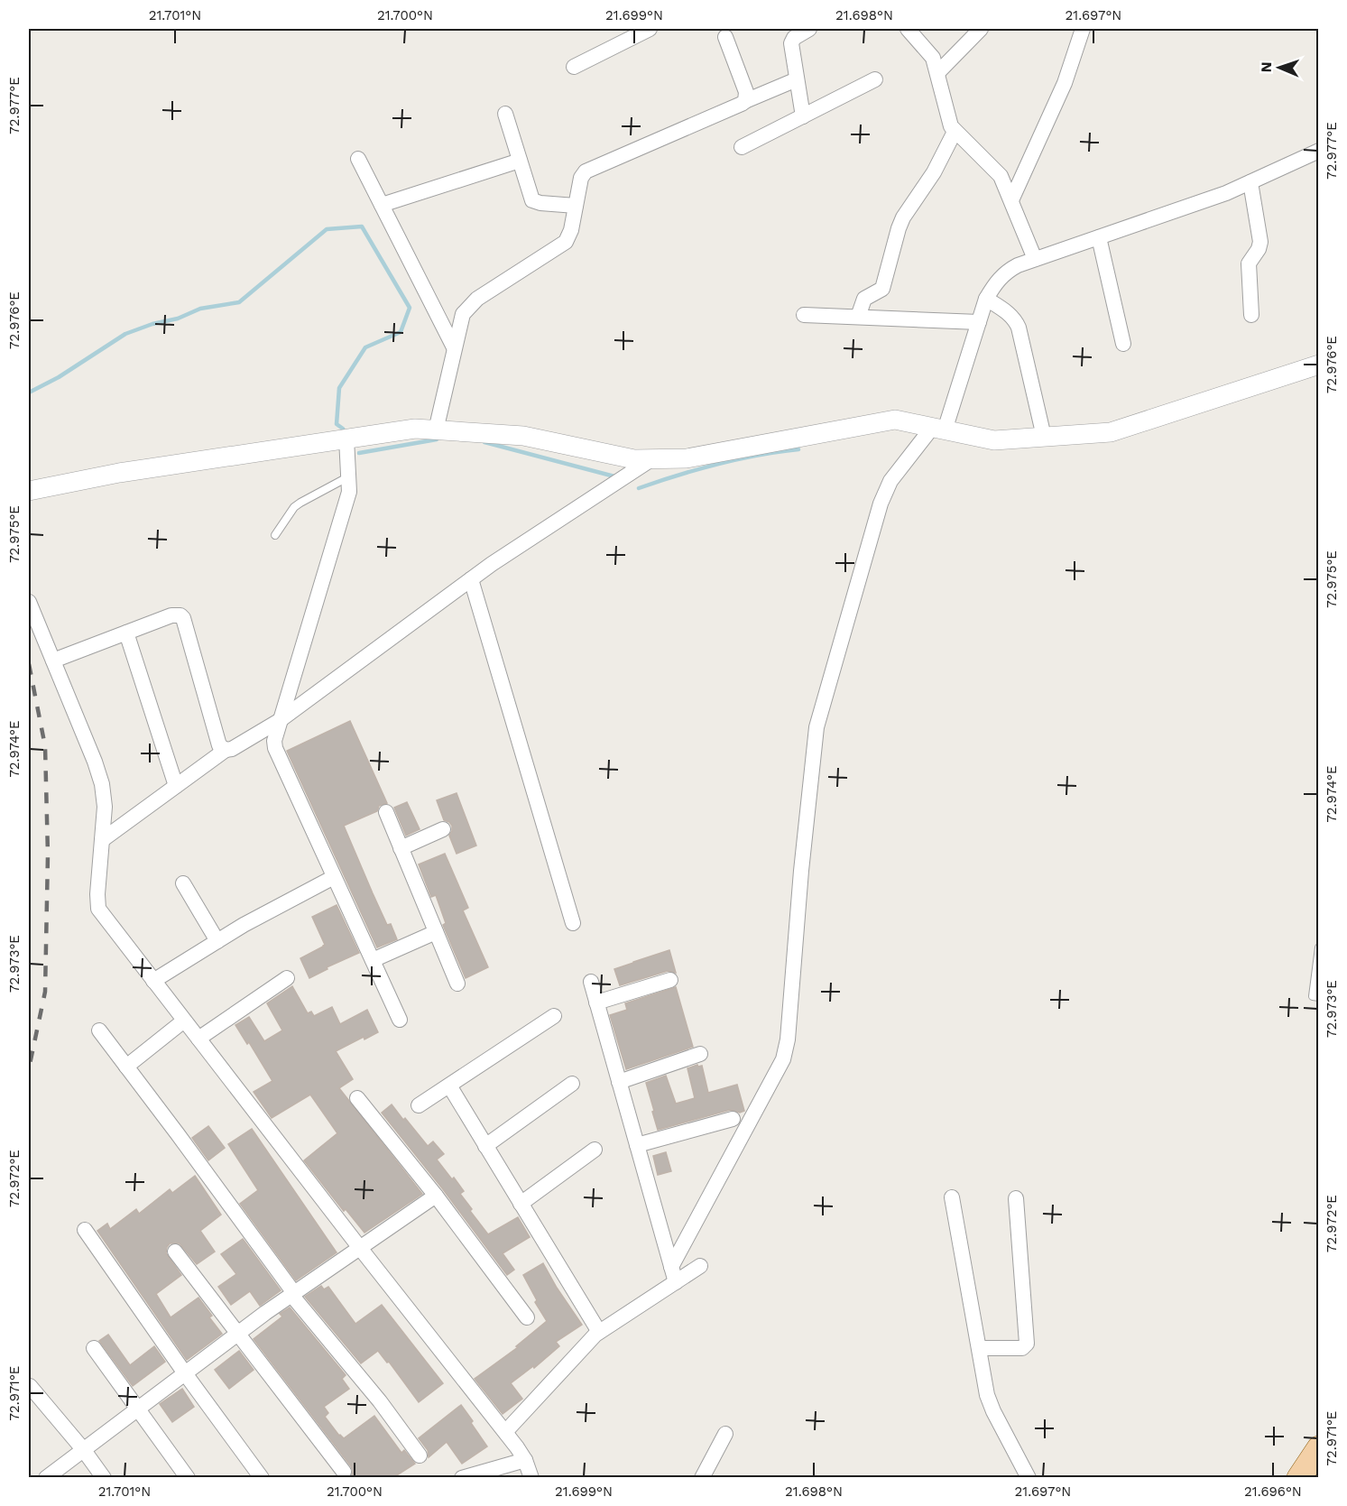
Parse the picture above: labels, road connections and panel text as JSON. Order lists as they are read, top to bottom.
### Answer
{
  "north": "left",
  "coordinates": [
    "21.701°N",
    "21.700°N",
    "21.699°N",
    "21.698°N",
    "21.697°N",
    "72.977°E",
    "72.976°E",
    "72.975°E",
    "72.974°E",
    "72.973°E",
    "72.972°E",
    "72.971°E",
    "21.696°N"
  ]
}
